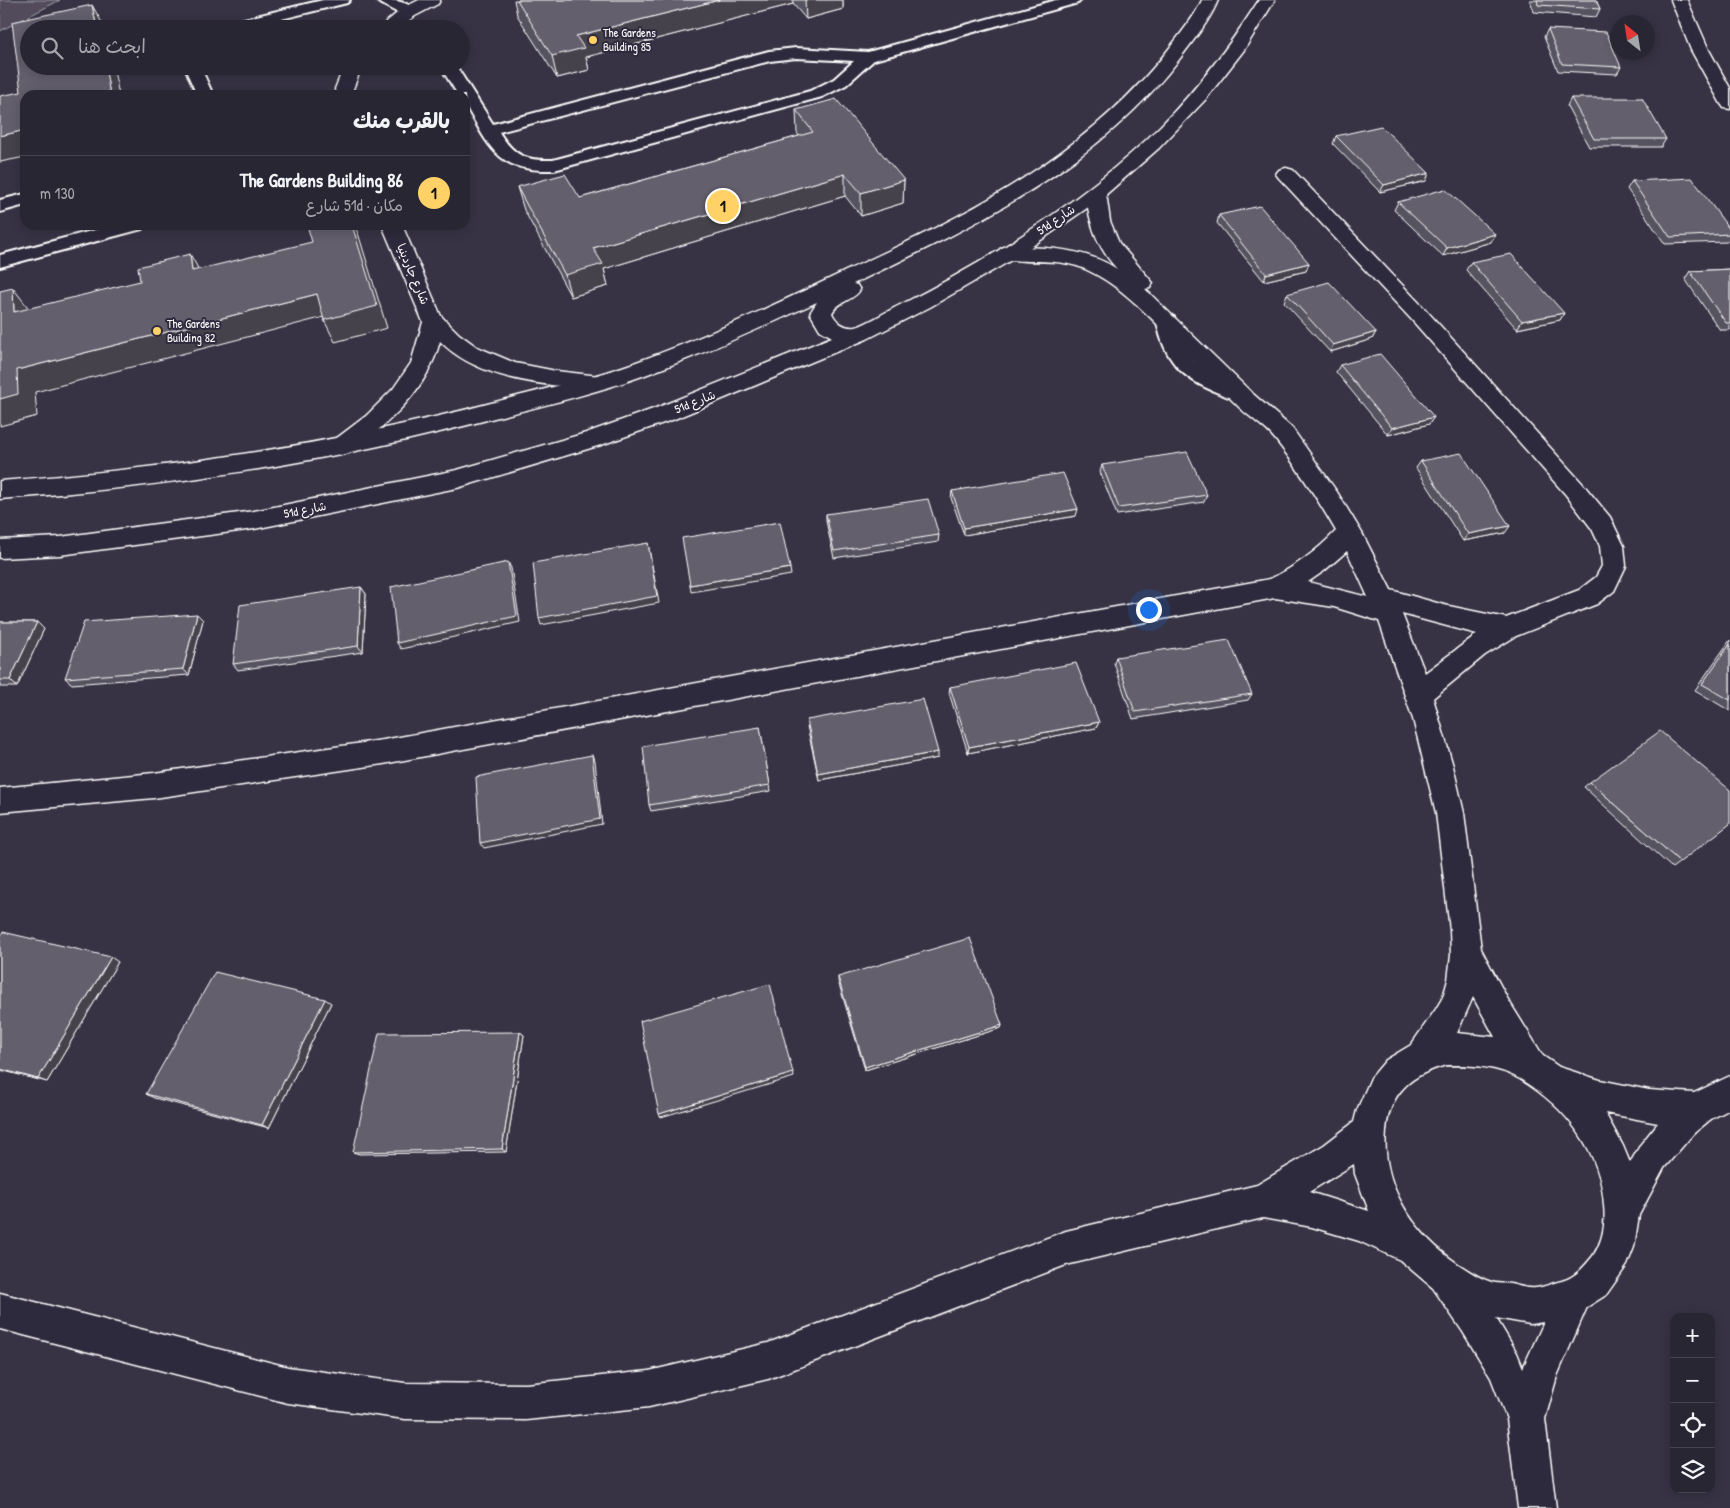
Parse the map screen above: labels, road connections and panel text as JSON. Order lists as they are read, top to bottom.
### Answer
{
  "streets": {
    "street": ["51d شارع", "شارع جاردينيا"]
  },
  "places": ["The Gardens Building 85", "The Gardens Building 82"],
  "north": "top left",
  "page": {
    "search": "ابحث هنا",
    "heading": "بالقرب منك",
    "list": [
      {
        "mark": "1",
        "name": "The Gardens Building 86",
        "note": "مكان · 51d شارع",
        "value": "130 m"
      }
    ],
    "pins": "1",
    "map_buttons": ["+", "−"]
  }
}
